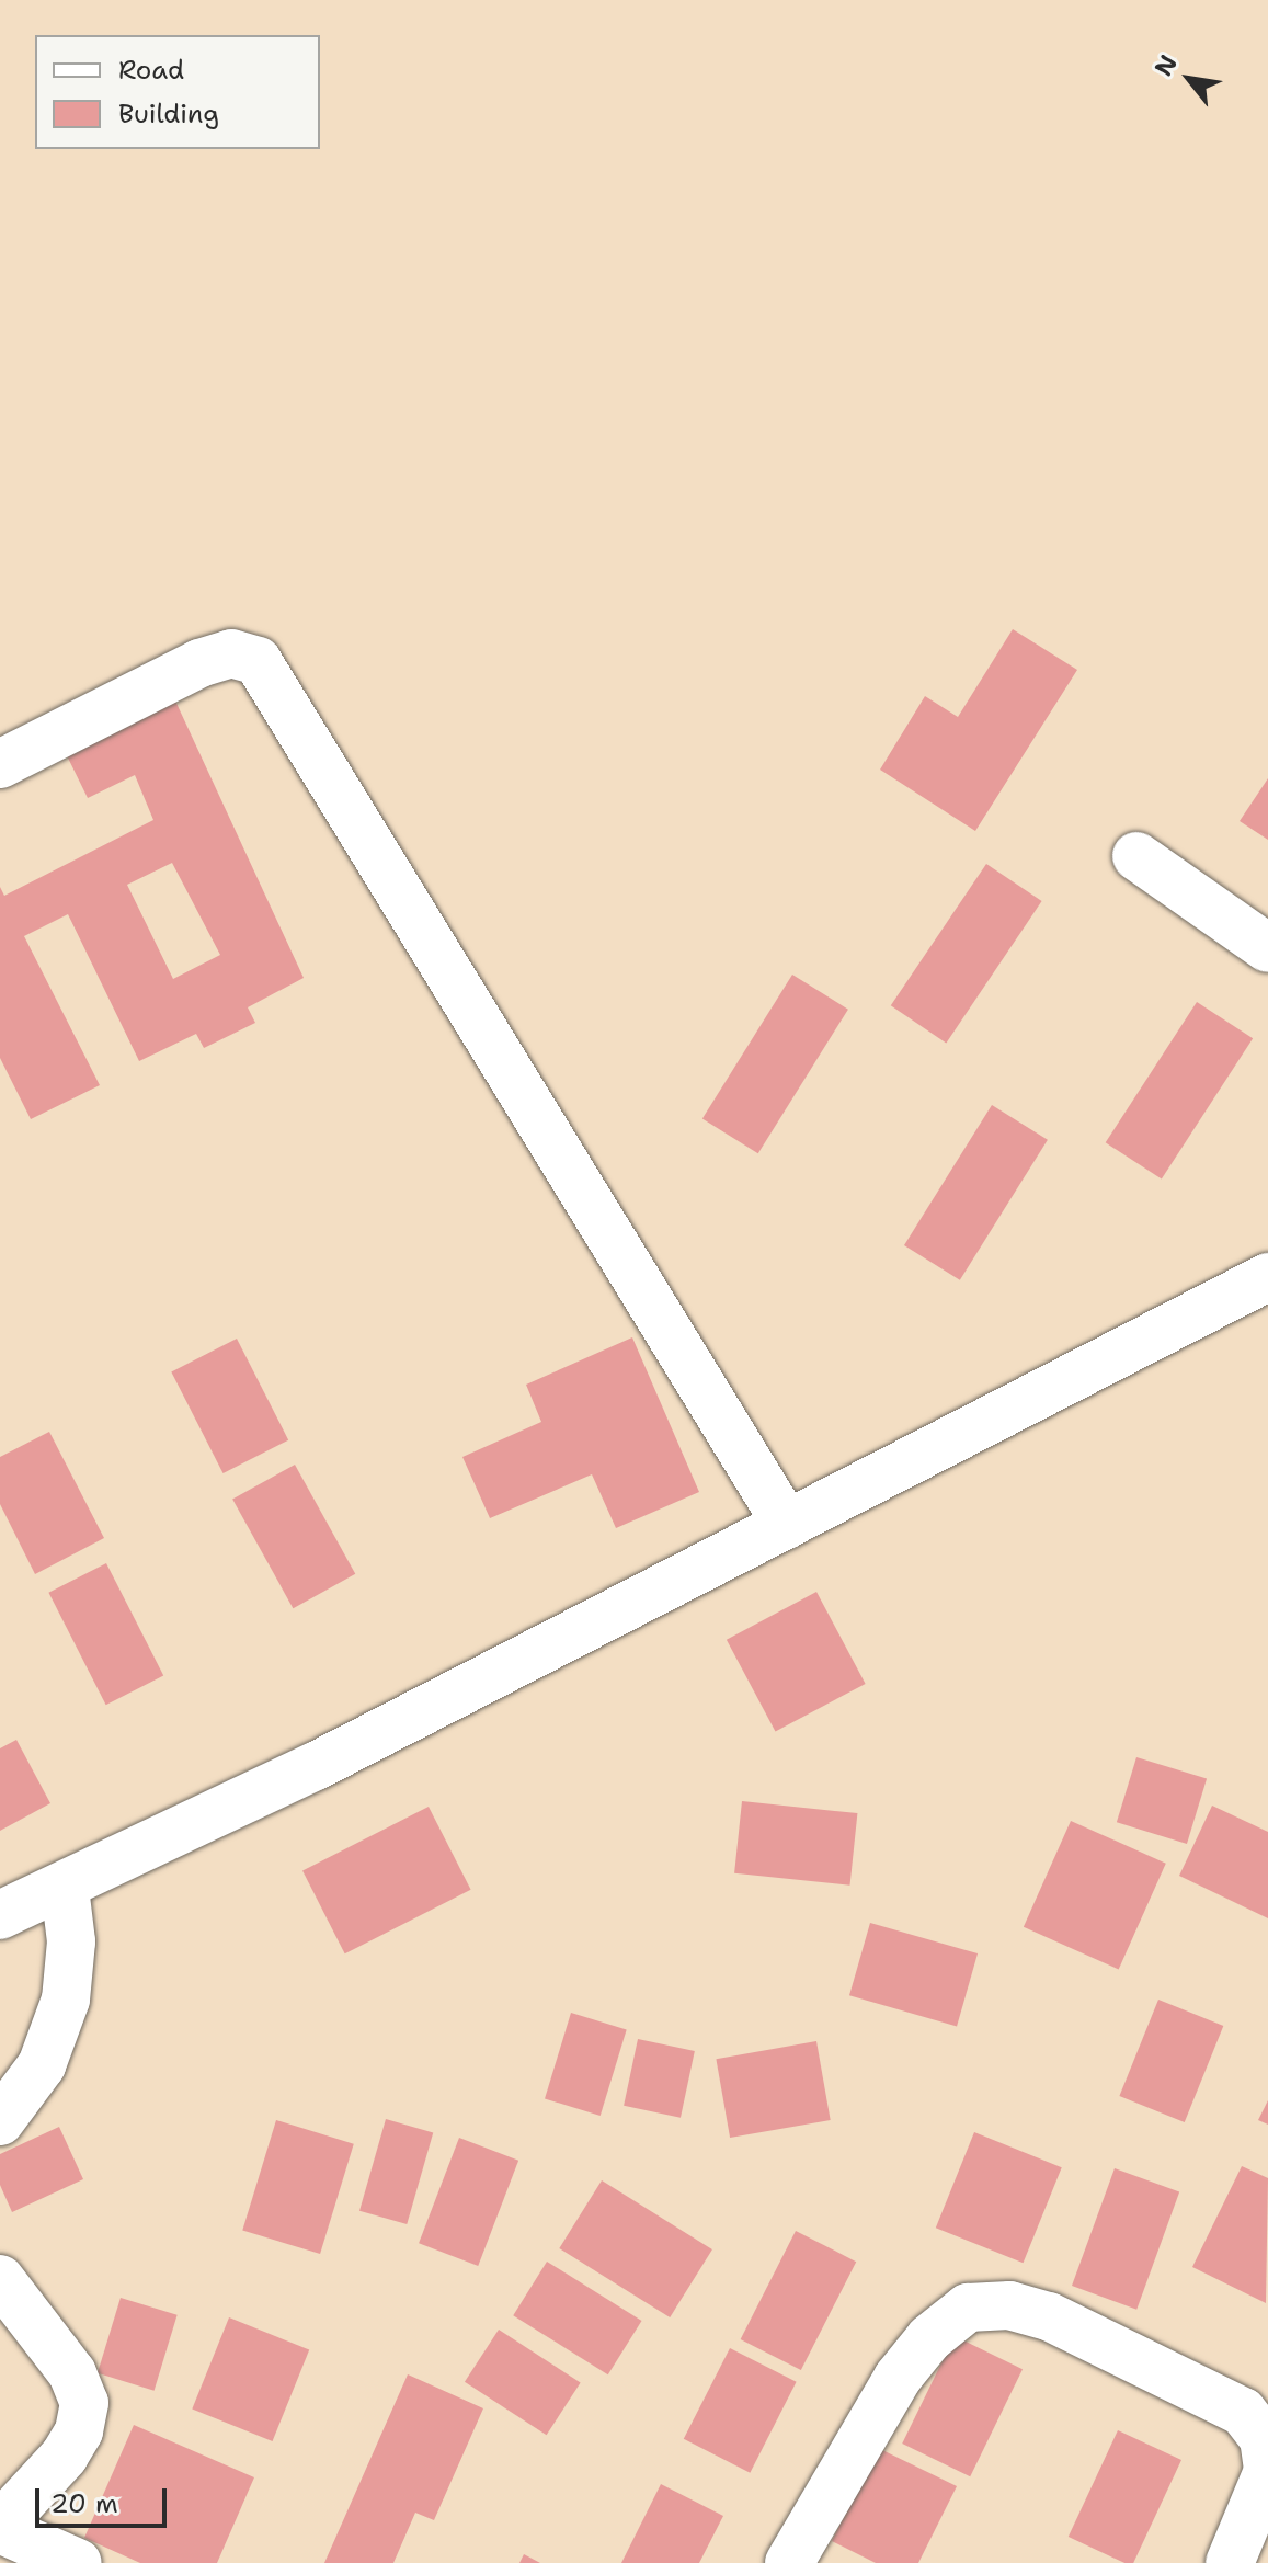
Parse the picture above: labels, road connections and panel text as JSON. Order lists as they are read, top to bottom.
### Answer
{
  "legend": ["Road", "Building"],
  "scale_bar": "20 m",
  "north": "top left"
}
